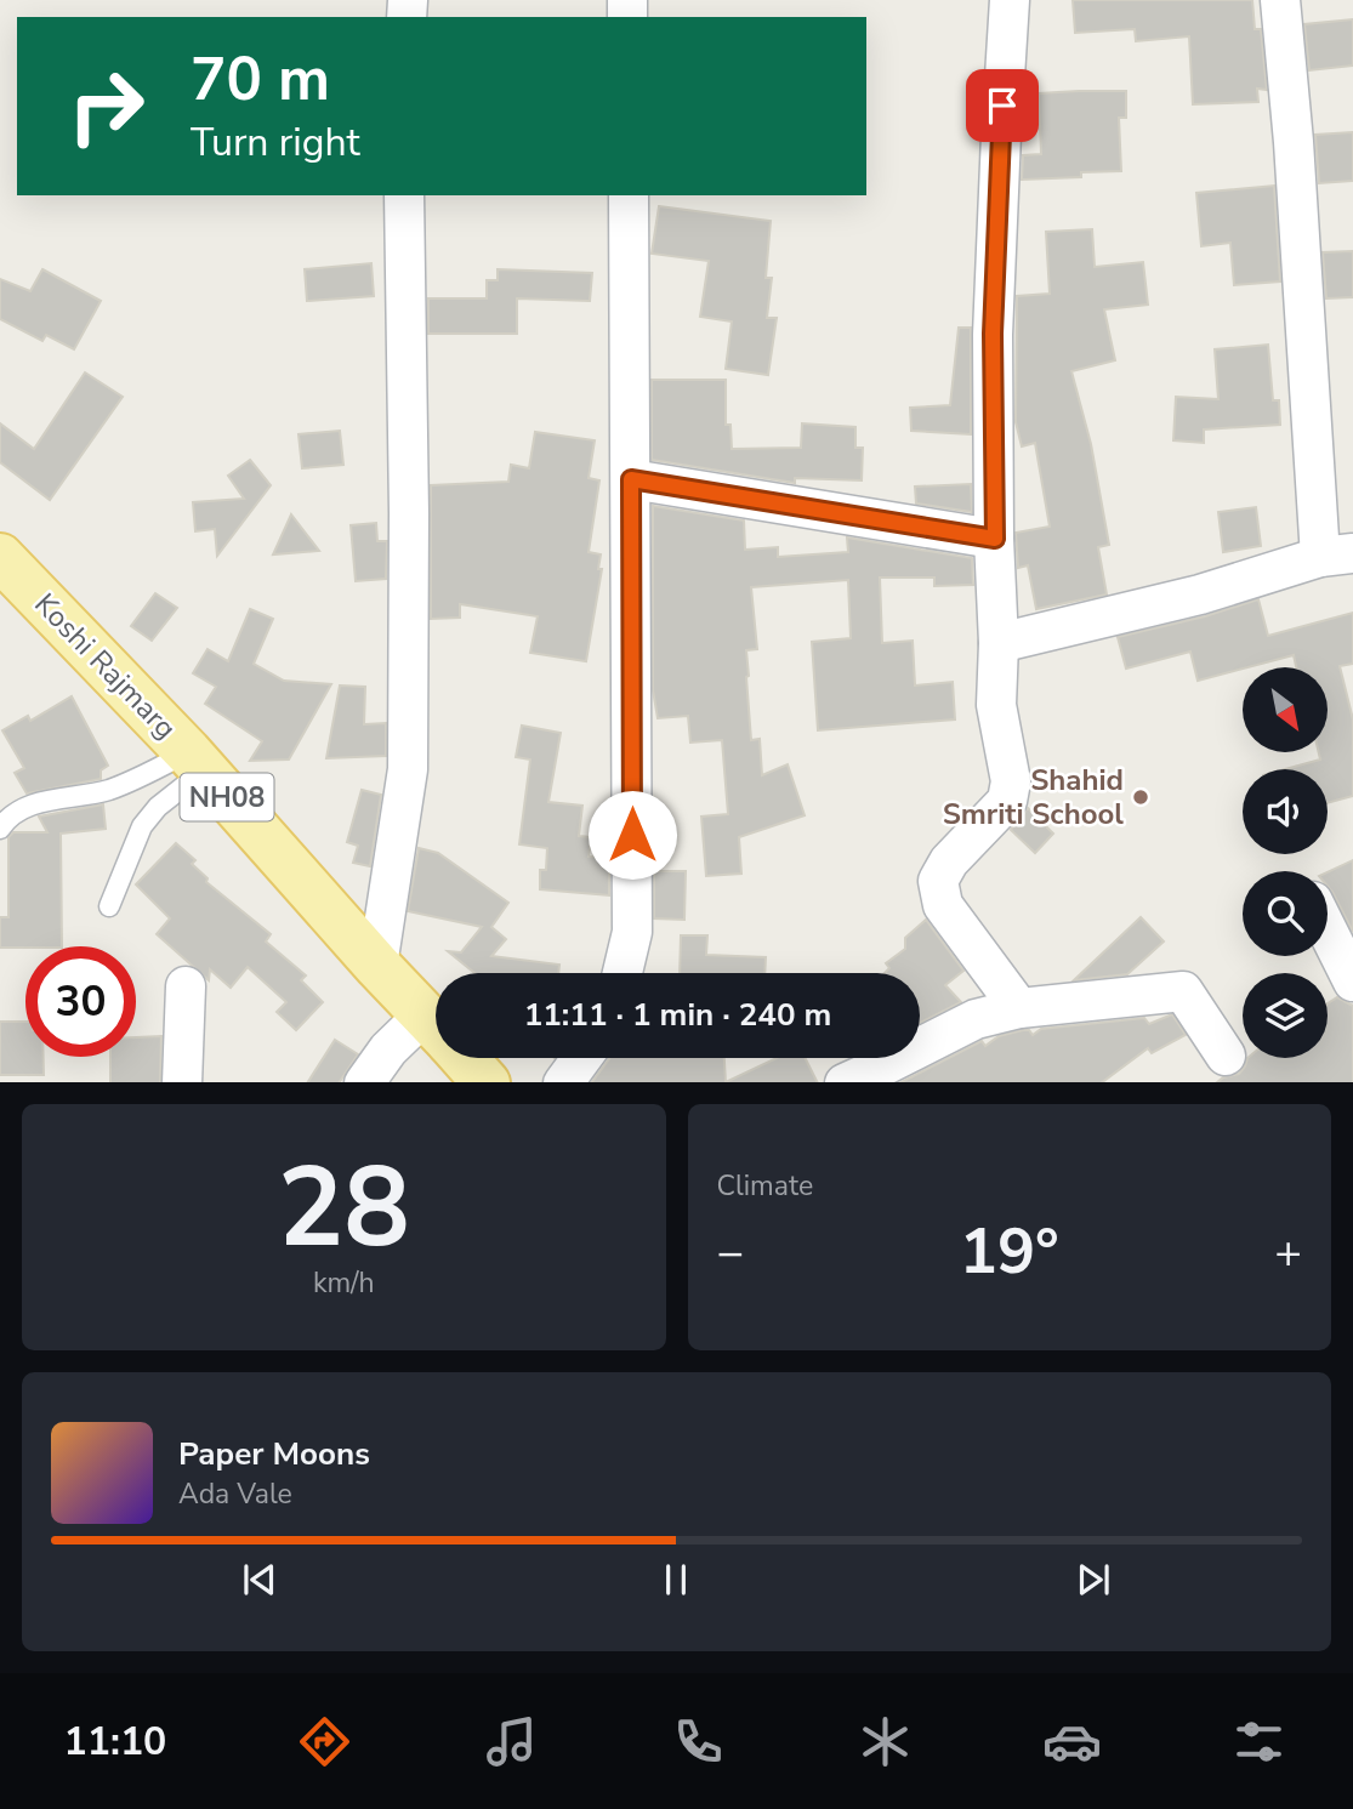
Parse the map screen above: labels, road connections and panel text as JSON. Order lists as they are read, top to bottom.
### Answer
{
  "streets": {
    "main road": ["Koshi Rajmarg", "NH08"]
  },
  "places": ["Shahid Smriti School"],
  "north": "bottom right",
  "page": {
    "turn": ["70 m", "Turn right"],
    "limit": "30",
    "trip": "11:11 · 1 min · 240 m",
    "tile": [
      ["28", "km/h"],
      "Climate"
    ],
    "heat": ["−", "19°", "+"],
    "song": ["Paper Moons", "Ada Vale"],
    "tabs": "11:10"
  }
}
